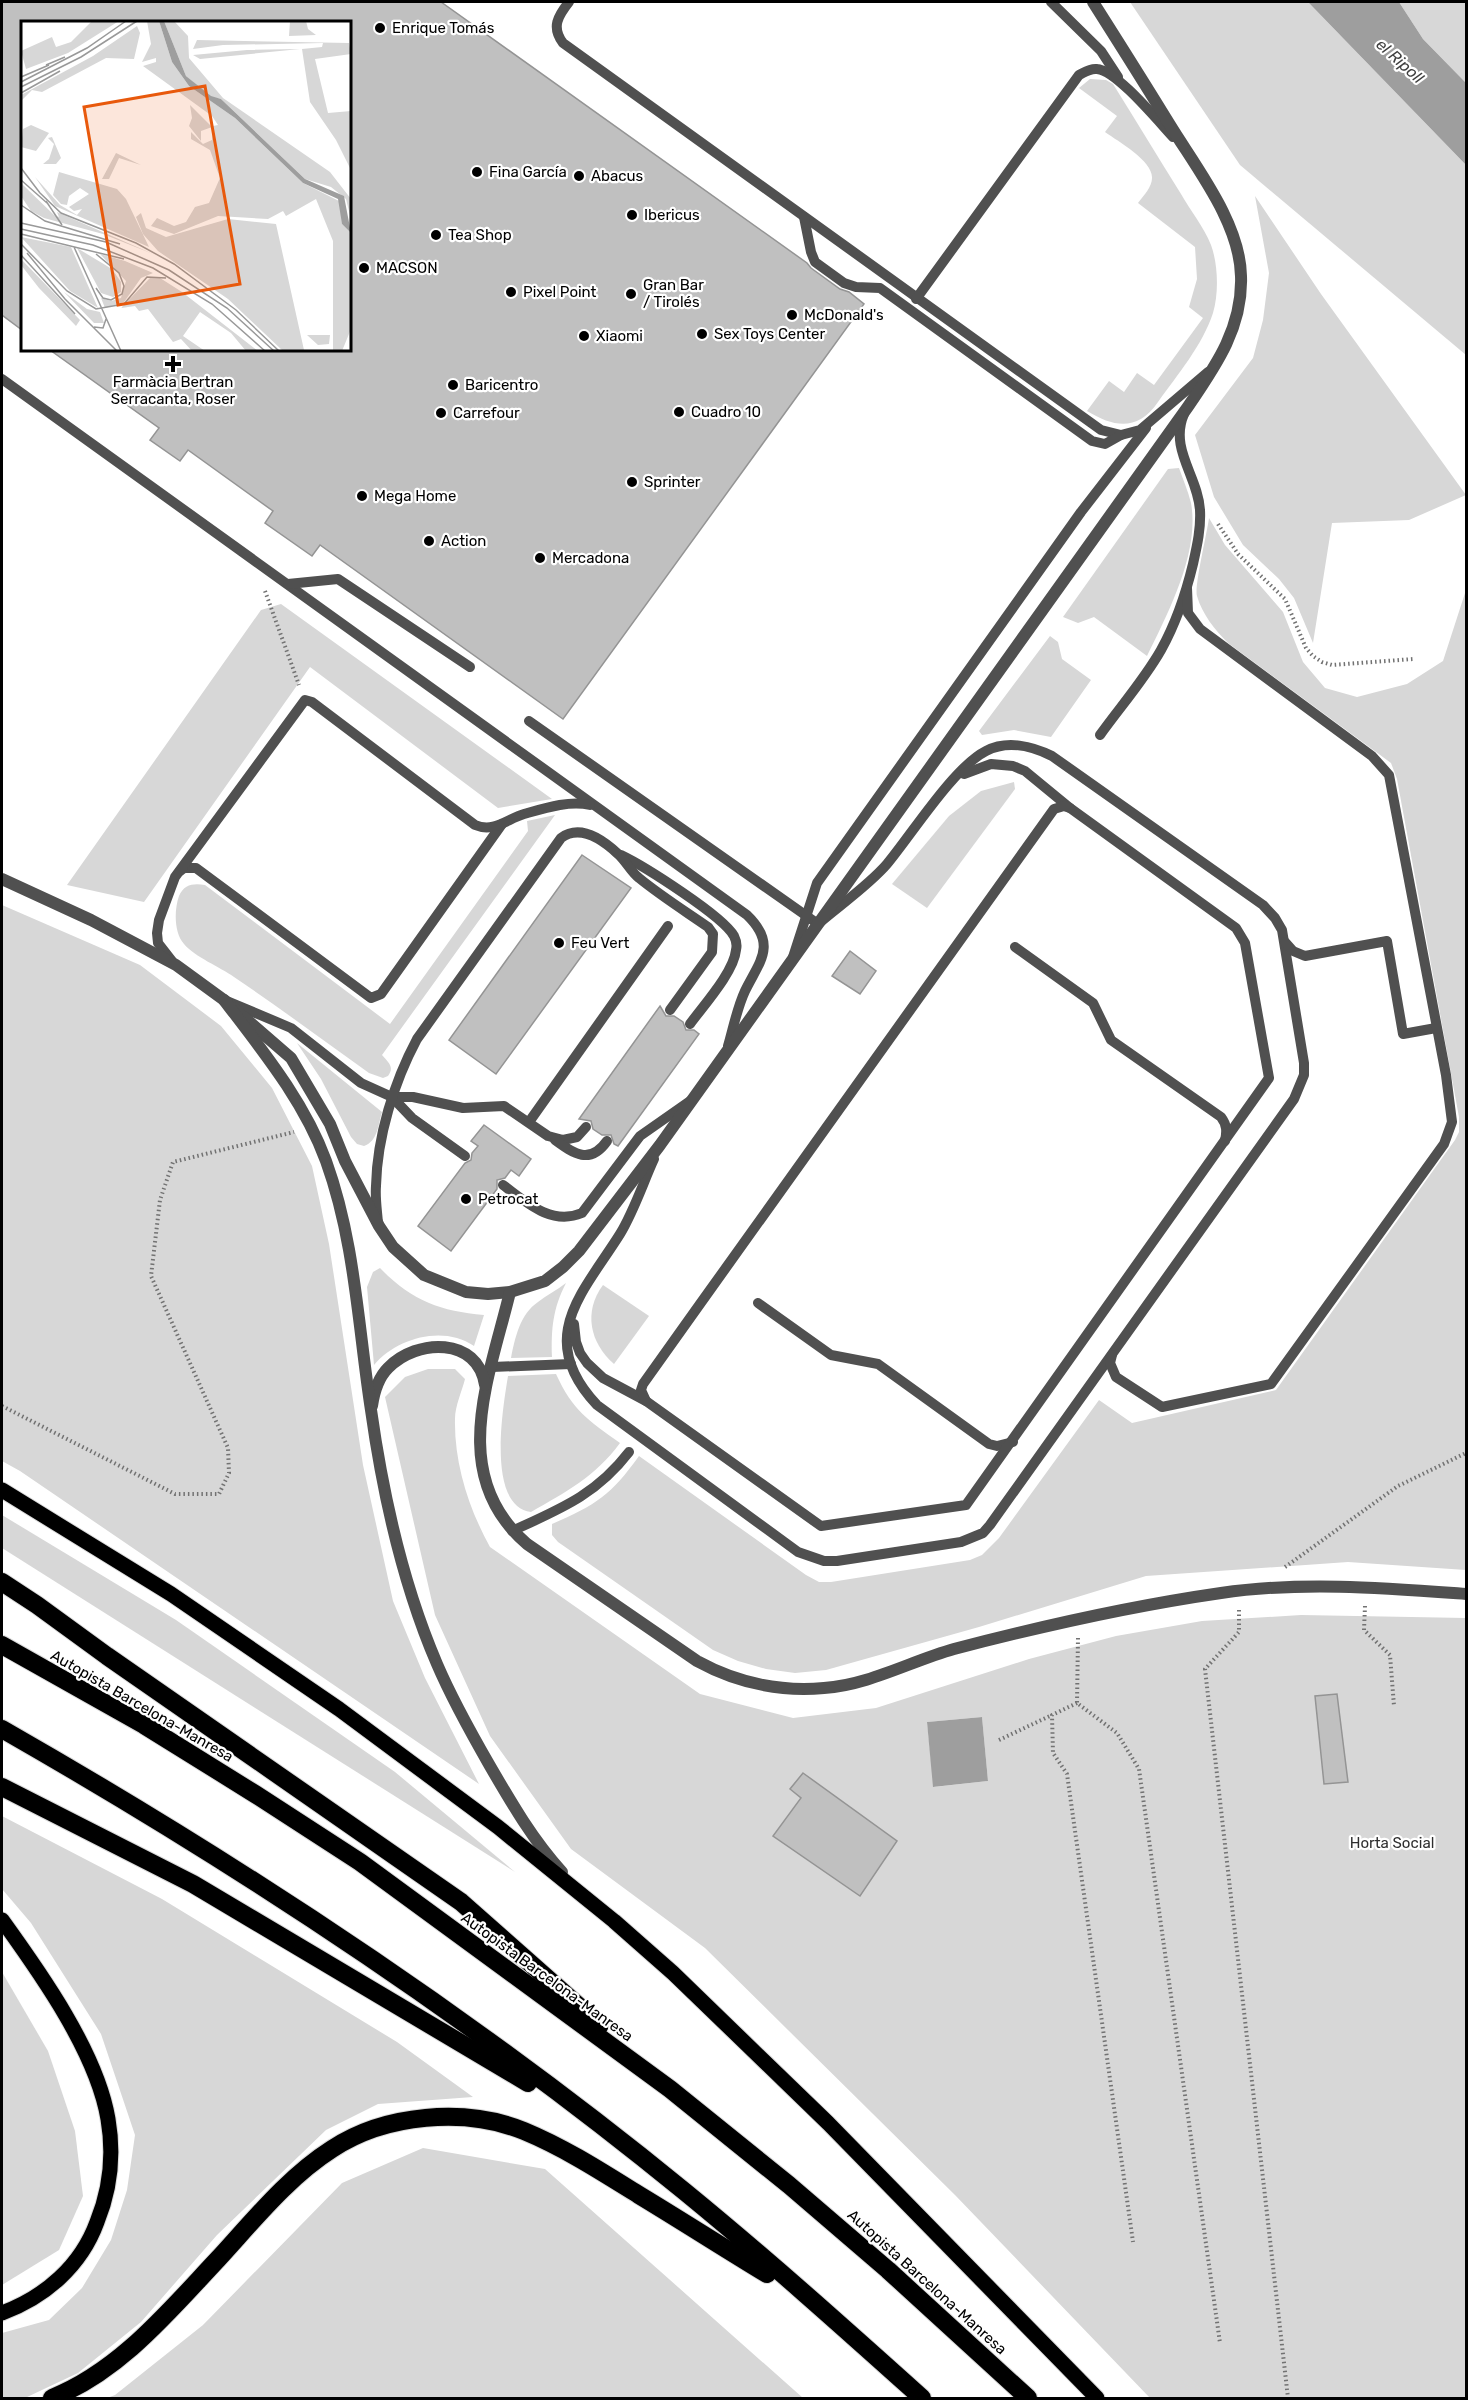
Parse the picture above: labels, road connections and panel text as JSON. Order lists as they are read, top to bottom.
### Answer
{
  "streets": {
    "highway": ["Autopista Barcelona-Manresa"]
  },
  "water": ["el Ripoll"],
  "parks": ["Horta Social"],
  "places": {
    "other": [
      "Enrique Tomás",
      "Fina García",
      "Abacus",
      "Ibericus",
      "Tea Shop",
      "MACSON",
      "Pixel Point",
      "Gran Bar / Tirolés",
      "McDonald's",
      "Sex Toys Center",
      "Xiaomi",
      "Baricentro",
      "Cuadro 10",
      "Carrefour",
      "Sprinter",
      "Mega Home",
      "Action",
      "Mercadona",
      "Feu Vert",
      "Petrocat"
    ],
    "health": ["Farmàcia Bertran Serracanta, Roser"]
  }
}
